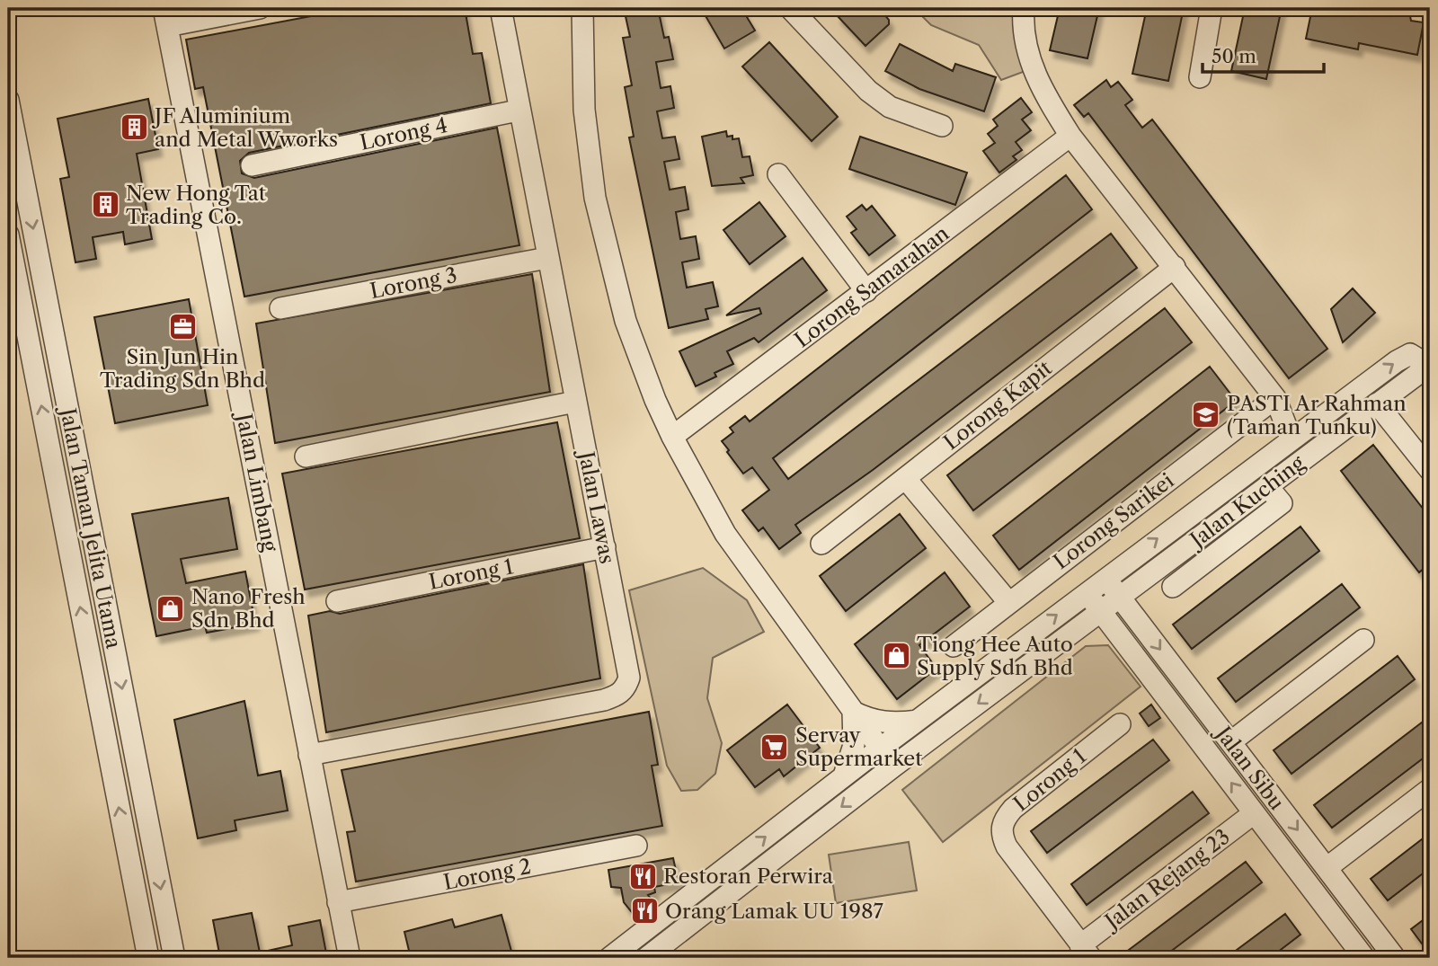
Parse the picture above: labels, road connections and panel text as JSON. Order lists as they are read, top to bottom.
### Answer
{
  "streets": {
    "street": [
      "Lorong 4",
      "Lorong 3",
      "Lorong Samarahan",
      "Lorong Kapit",
      "Jalan Limbang",
      "Jalan Kuching",
      "Jalan Lawas",
      "Lorong Sarikei",
      "Jalan Taman Jelita Utama",
      "Lorong 1",
      "Jalan Sibu",
      "Lorong 2",
      "Jalan Rejang 23"
    ]
  },
  "crossings": [
    ["Lorong 4", "Jalan Lawas"],
    ["Lorong 3", "Jalan Lawas"],
    ["Jalan Limbang", "Jalan Lawas"],
    ["Jalan Limbang", "Lorong 2"],
    ["Jalan Kuching", "Jalan Sibu"],
    ["Jalan Lawas", "Lorong 1"],
    ["Lorong 1", "Jalan Rejang 23"],
    ["Jalan Sibu", "Jalan Rejang 23"]
  ],
  "places": {
    "building": ["JF Aluminium and Metal Wworks", "New Hong Tat Trading Co."],
    "office": ["Sin Jun Hin Trading Sdn Bhd"],
    "school or university": ["PASTI Ar Rahman (Taman Tunku)"],
    "shop": ["Nano Fresh Sdn Bhd", "Tiong Hee Auto Supply Sdn Bhd"],
    "supermarket": ["Servay Supermarket"],
    "restaurant": ["Restoran Perwira", "Orang Lamak UU 1987"]
  },
  "scale_bar": "50 m"
}
